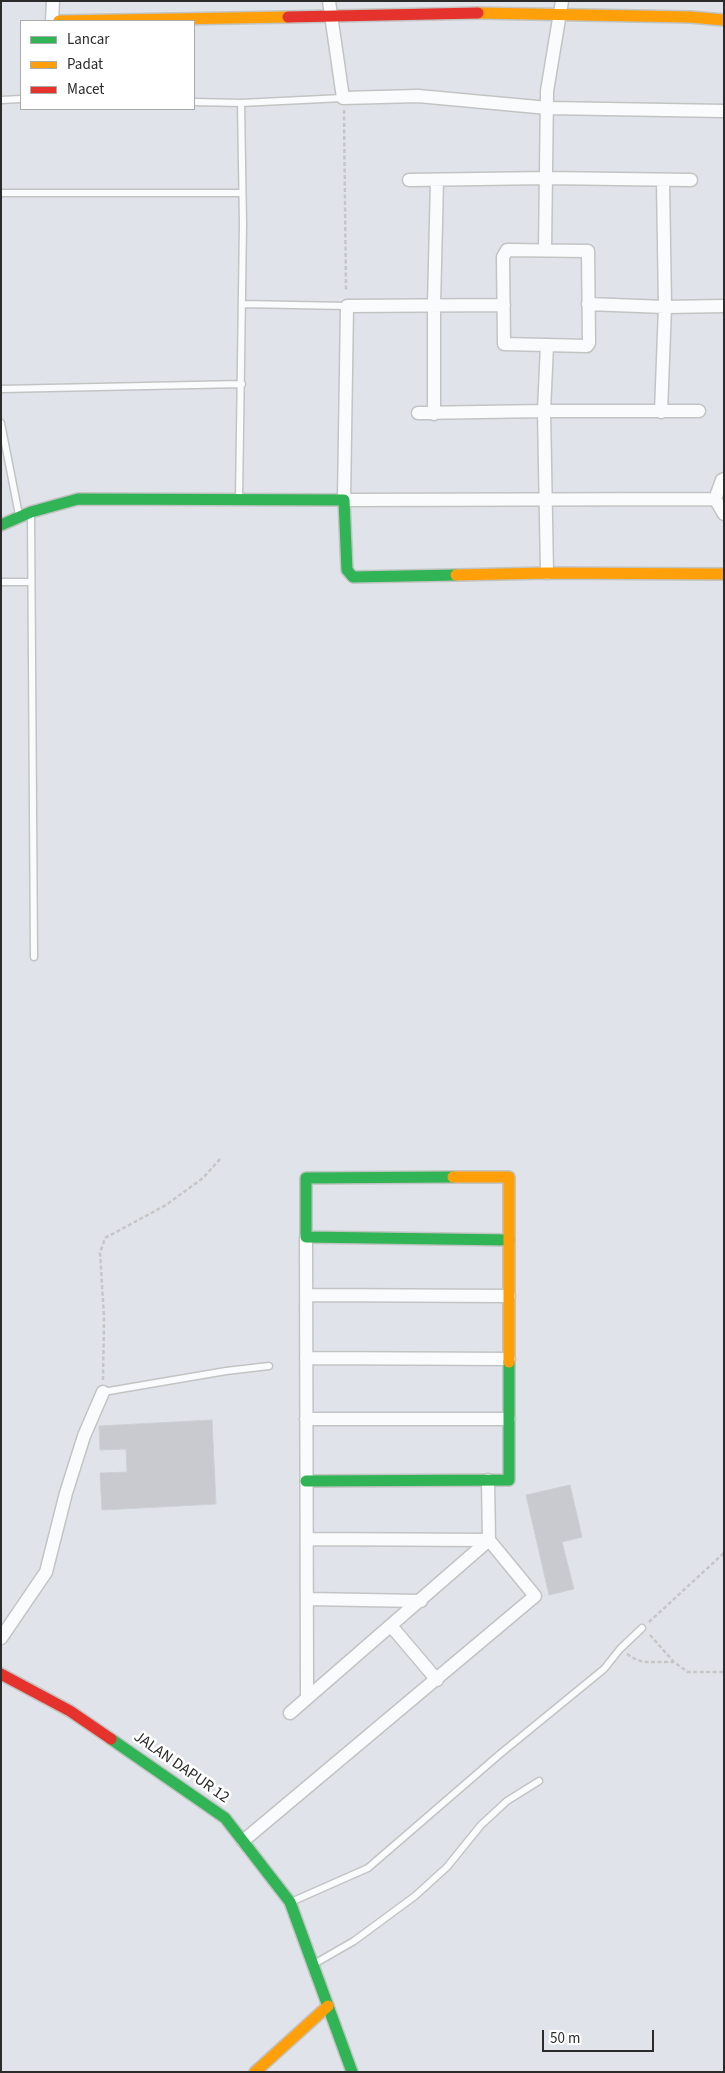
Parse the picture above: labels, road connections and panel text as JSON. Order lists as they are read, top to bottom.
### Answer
{
  "streets": {
    "street": ["JALAN DAPUR 12"]
  },
  "legend": ["Lancar", "Padat", "Macet"],
  "scale_bar": "50 m"
}
